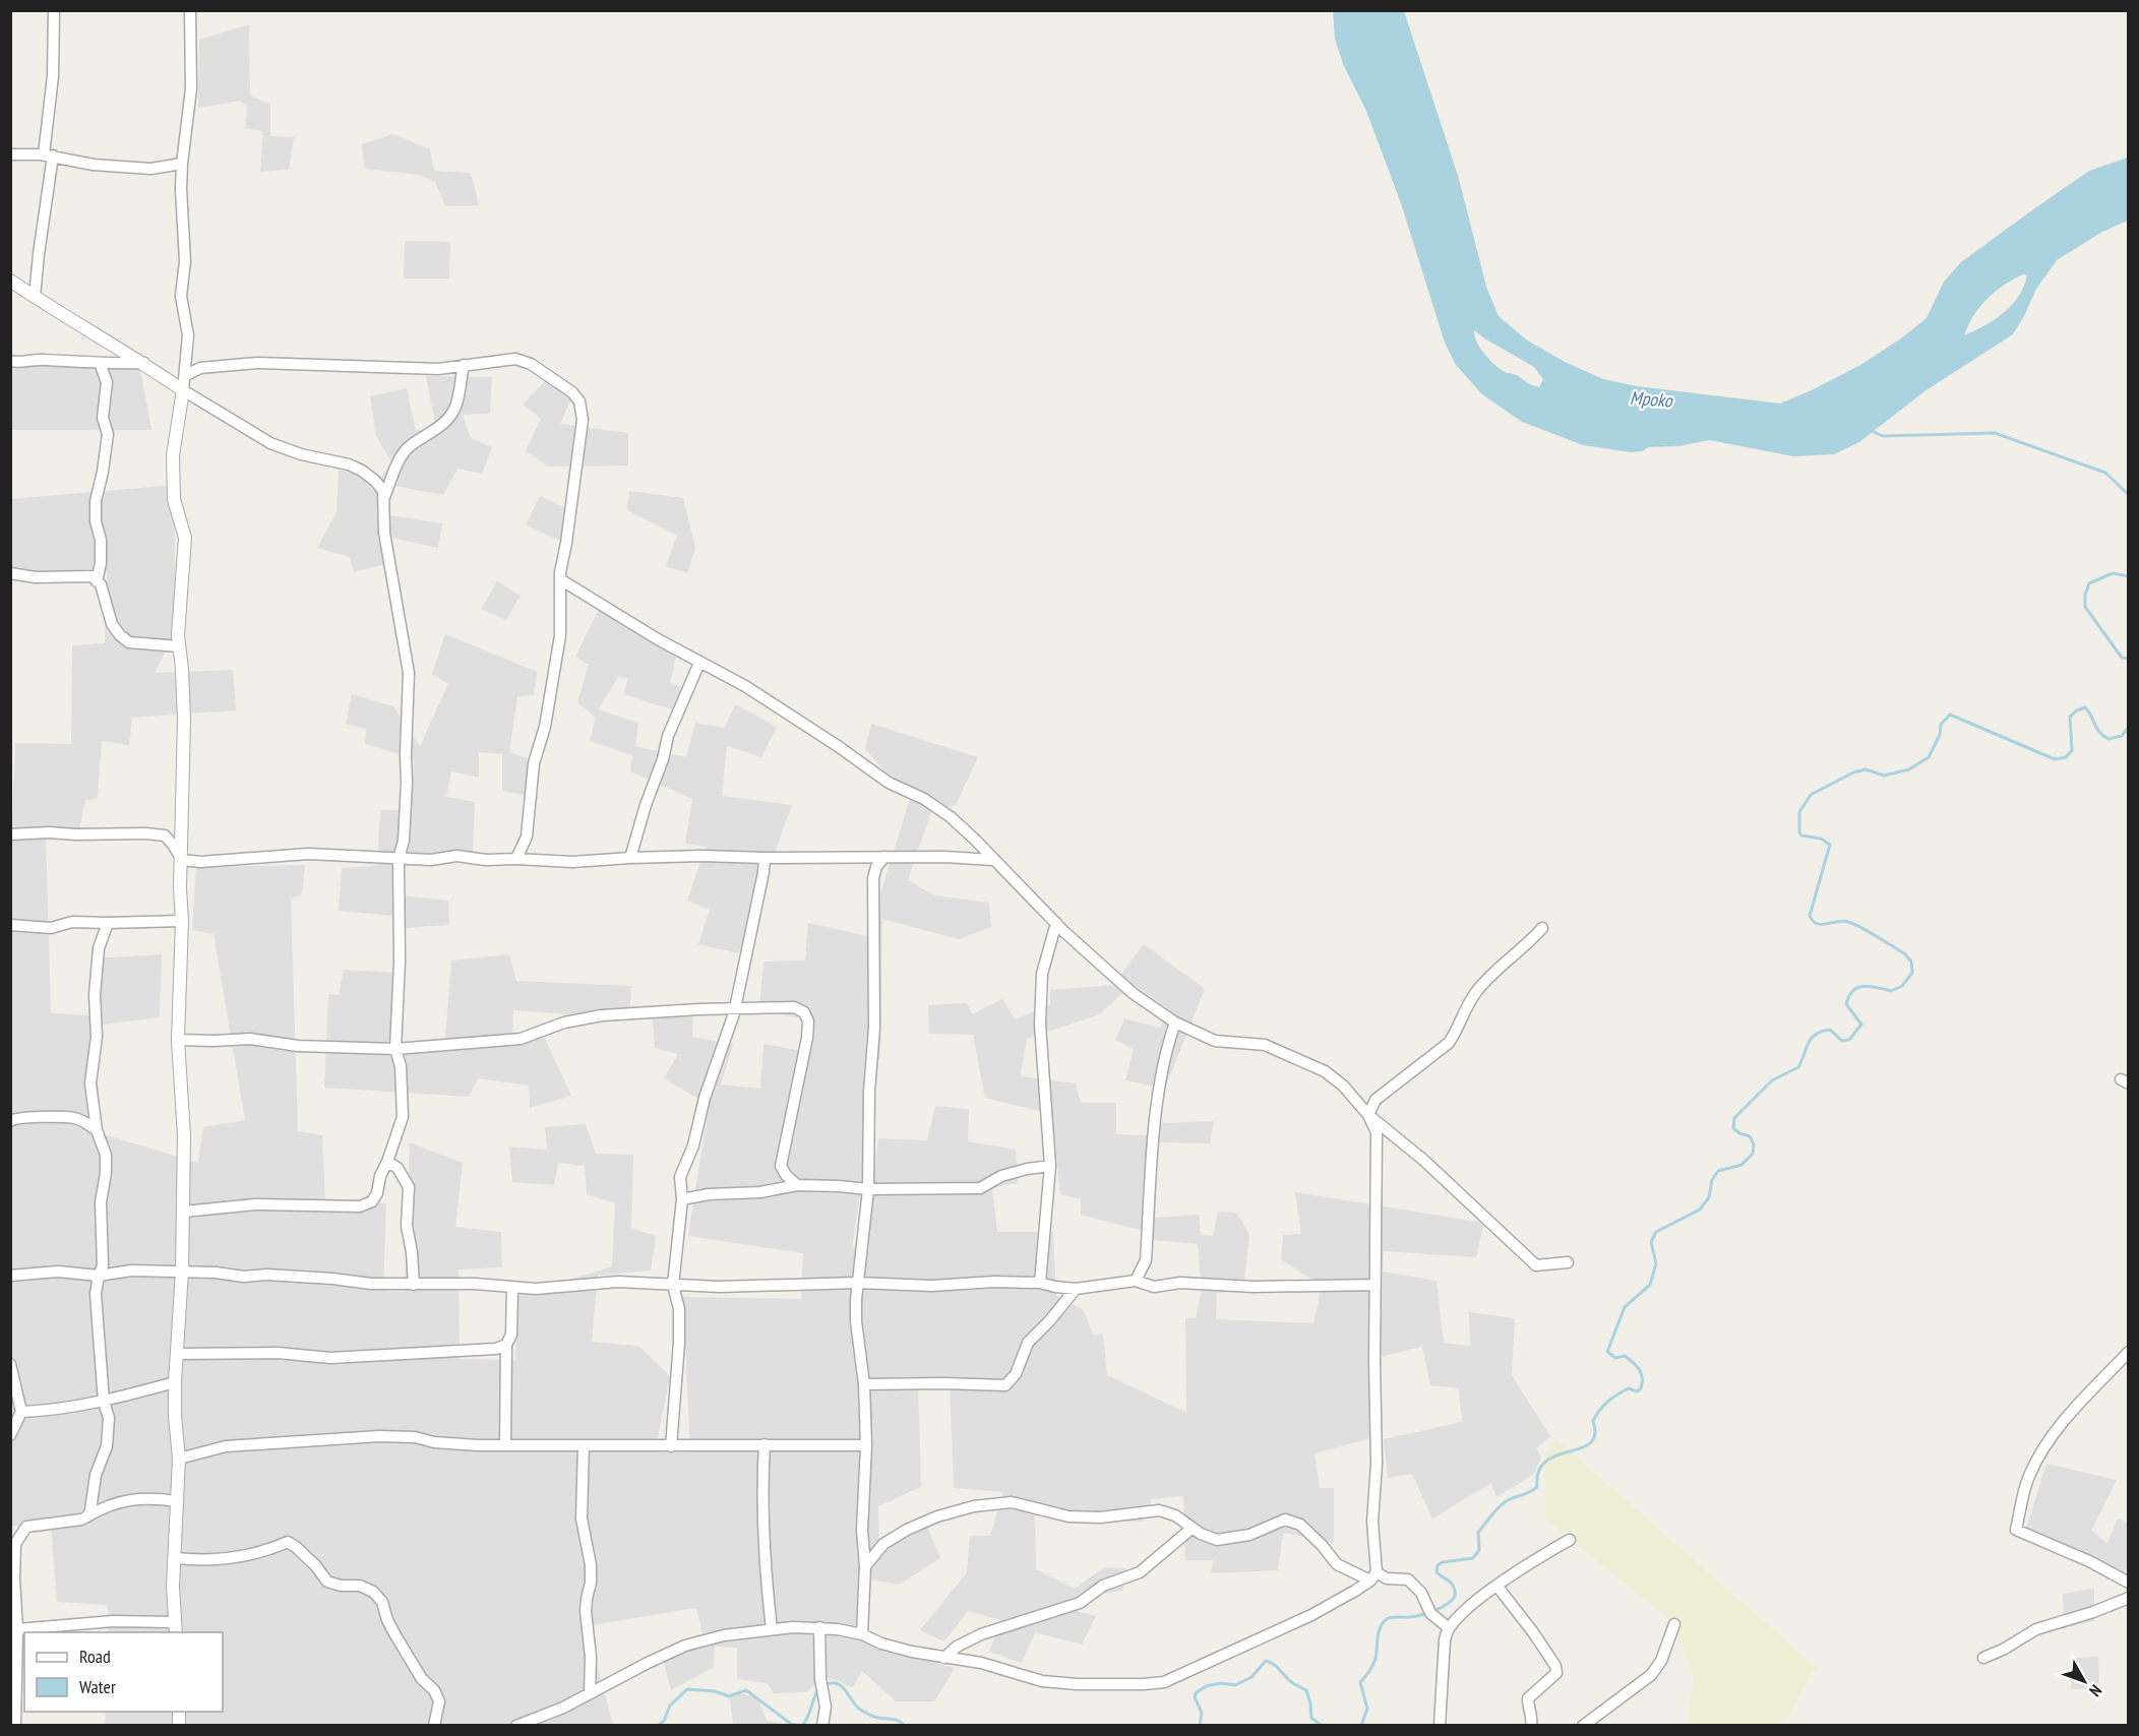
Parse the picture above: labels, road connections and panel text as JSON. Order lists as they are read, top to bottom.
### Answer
{
  "water": ["Mpoko"],
  "legend": ["Road", "Water"],
  "north": "bottom right"
}
